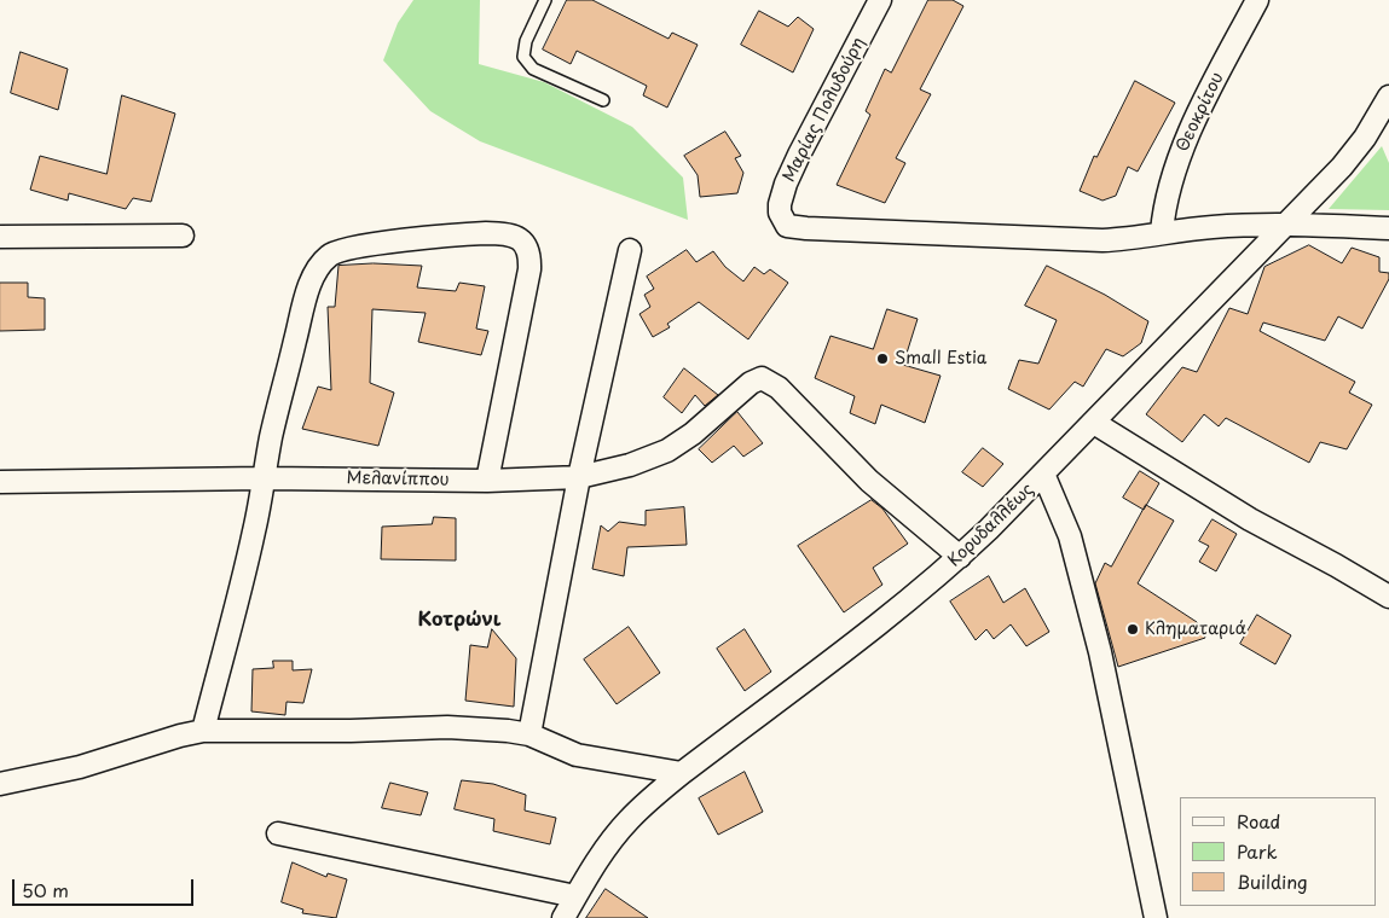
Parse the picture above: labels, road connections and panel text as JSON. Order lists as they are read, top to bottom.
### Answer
{
  "streets": {
    "street": [
      "Μαρίας Πολυδούρη",
      "Θεοκρίτου",
      "Μελανίππου",
      "Κορυδαλλέως"
    ]
  },
  "crossings": [
    ["Μαρίας Πολυδούρη", "Θεοκρίτου"],
    ["Μελανίππου", "Κορυδαλλέως"]
  ],
  "districts": ["Κοτρώνι"],
  "places": ["Small Estia", "Κληματαριά"],
  "legend": ["Road", "Park", "Building"],
  "scale_bar": "50 m"
}
